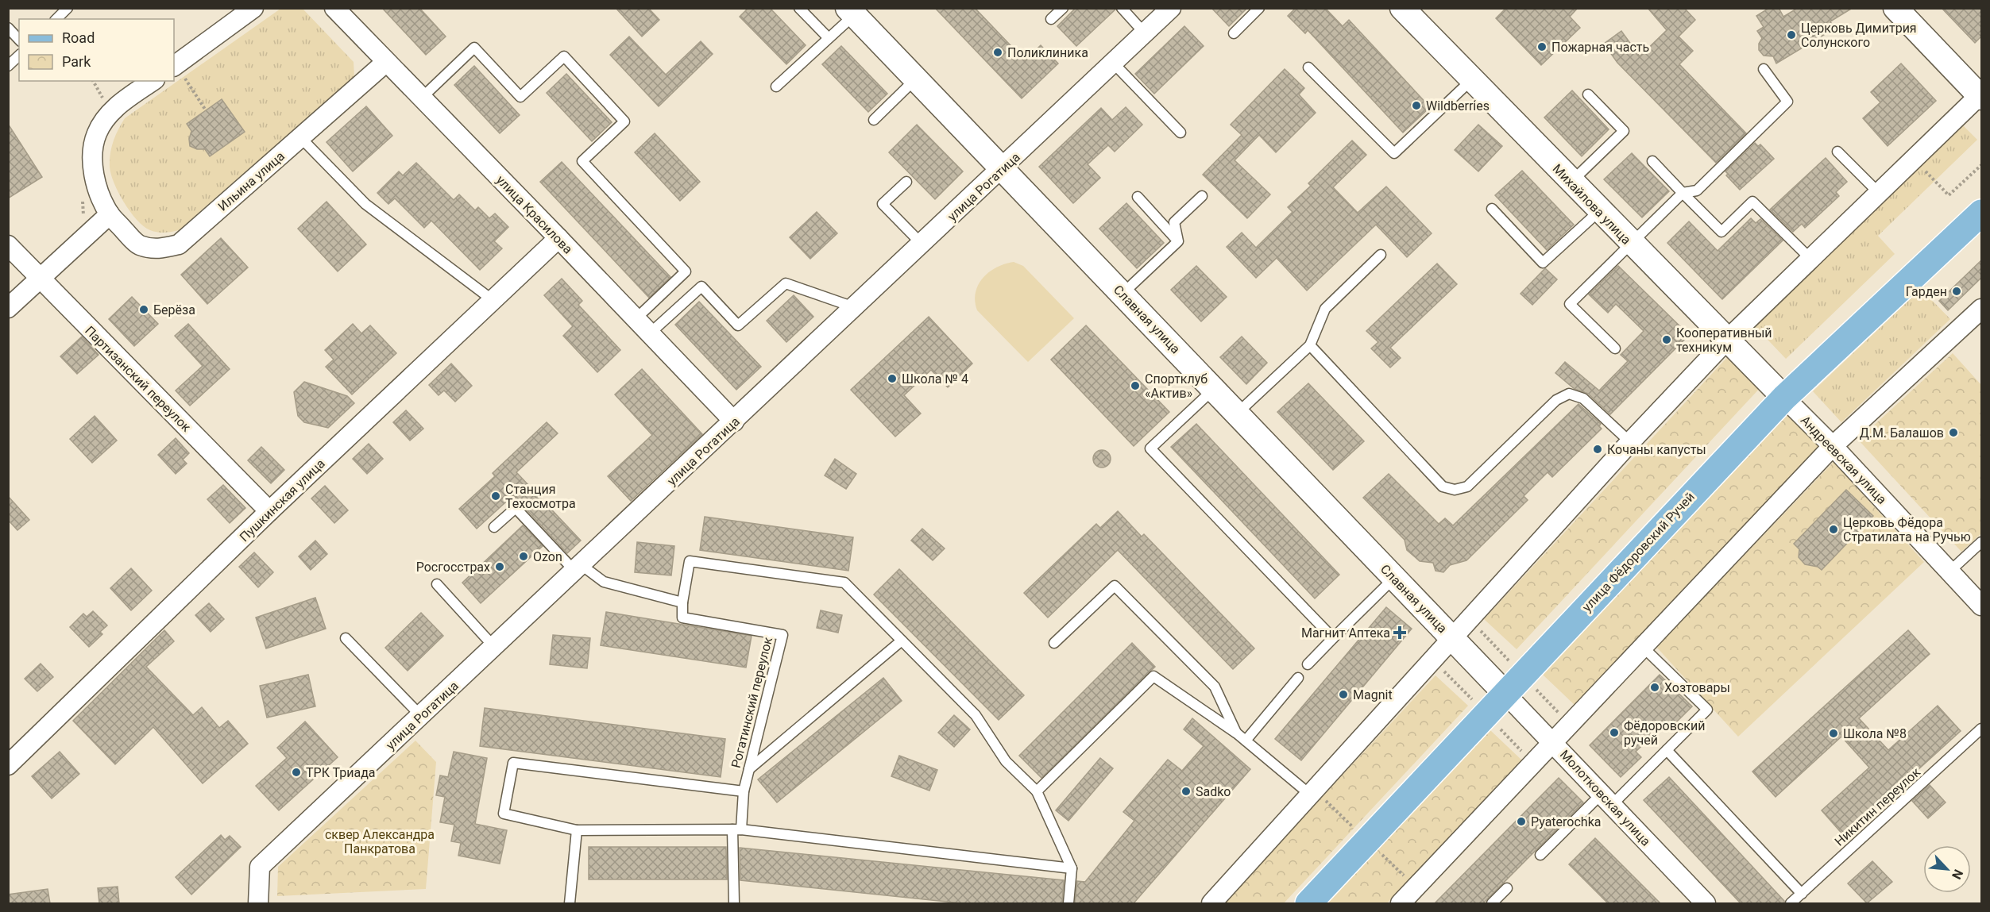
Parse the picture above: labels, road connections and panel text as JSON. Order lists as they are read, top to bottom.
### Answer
{
  "streets": {
    "main road": ["улица Фёдоровский Ручей"],
    "street": [
      "Ильина улица",
      "улица Рогатица",
      "Михайлова улица",
      "улица Красилова",
      "Славная улица",
      "Партизанский переулок",
      "Андреевская улица",
      "Пушкинская улица",
      "Молотковская улица"
    ],
    "lane": ["Рогатинский переулок", "Никитин переулок"]
  },
  "crossings": [
    ["Ильина улица", "улица Красилова"],
    ["улица Рогатица", "улица Красилова"],
    ["улица Рогатица", "Славная улица"],
    ["Михайлова улица", "Андреевская улица"],
    ["Михайлова улица", "улица Фёдоровский Ручей"],
    ["улица Красилова", "Пушкинская улица"],
    ["Славная улица", "улица Фёдоровский Ручей"],
    ["Славная улица", "Молотковская улица"],
    ["Партизанский переулок", "Пушкинская улица"],
    ["Андреевская улица", "улица Фёдоровский Ручей"],
    ["улица Фёдоровский Ручей", "Молотковская улица"]
  ],
  "parks": ["сквер Александра Панкратова"],
  "places": {
    "other": [
      "Церковь Димитрия Солунского",
      "Пожарная часть",
      "Поликлиника",
      "Wildberries",
      "Гарден",
      "Берёза",
      "Кооперативный техникум",
      "Школа № 4",
      "Спортклуб «Актив»",
      "Д.М. Балашов",
      "Кочаны капусты",
      "Станция Техосмотра",
      "Церковь Фёдора Стратилата на Ручью",
      "Ozon",
      "Росгосстрах",
      "Хозтовары",
      "Magnit",
      "Фёдоровский ручей",
      "Школа №8",
      "ТРК Триада",
      "Sadko",
      "Pyaterochka"
    ],
    "health": ["Магнит Аптека"]
  },
  "legend": ["Road", "Park"],
  "north": "bottom right"
}
